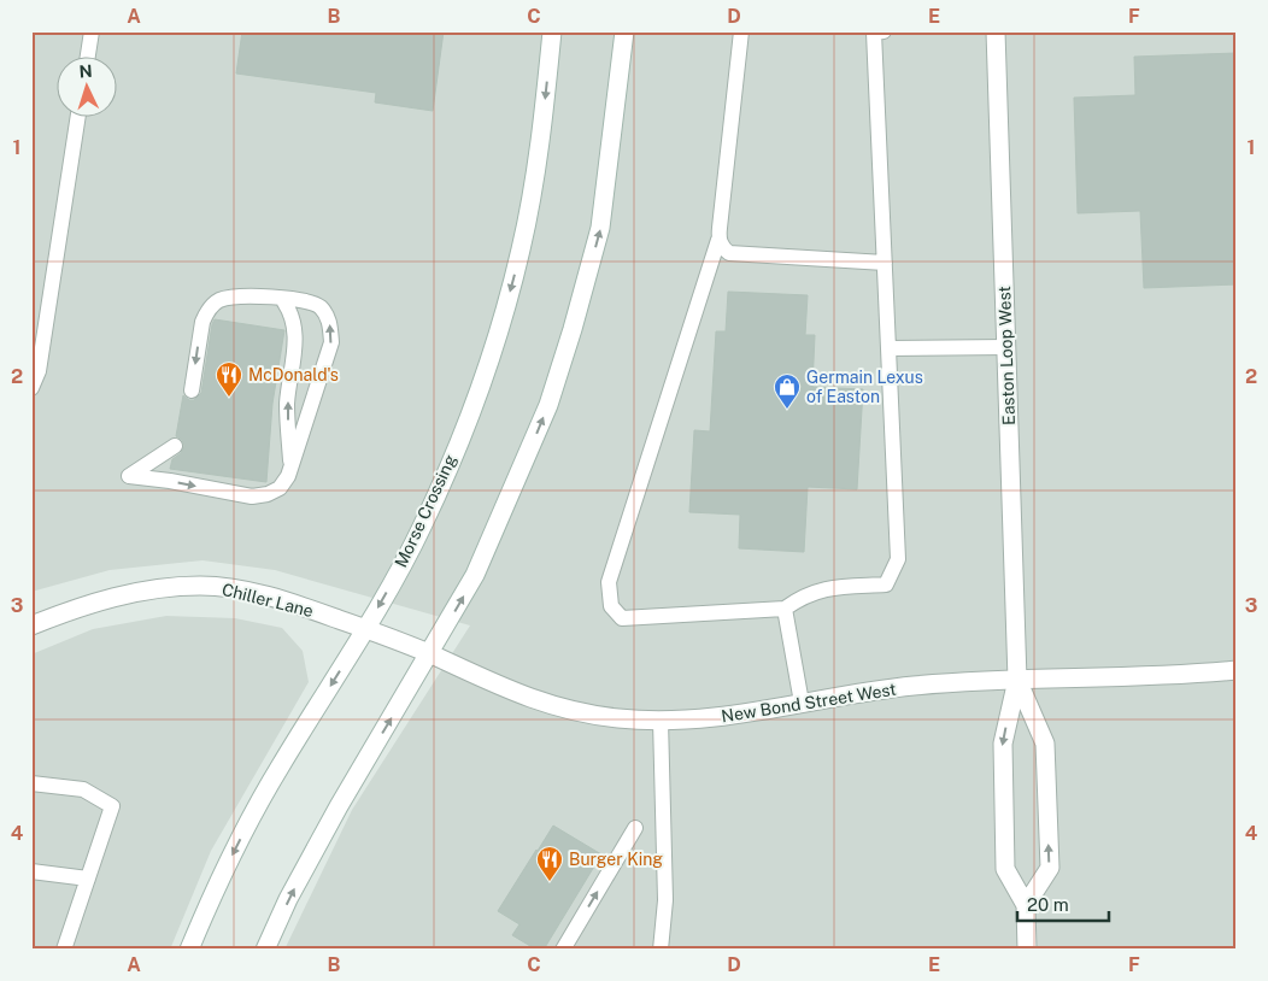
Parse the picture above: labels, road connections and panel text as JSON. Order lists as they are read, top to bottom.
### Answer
{
  "streets": {
    "street": [
      "Easton Loop West",
      "Morse Crossing",
      "Chiller Lane",
      "New Bond Street West"
    ]
  },
  "crossings": [
    ["Easton Loop West", "New Bond Street West"],
    ["Morse Crossing", "Chiller Lane"],
    ["Chiller Lane", "New Bond Street West"]
  ],
  "places": {
    "restaurant": ["McDonald's", "Burger King"],
    "shop": ["Germain Lexus of Easton"]
  },
  "scale_bar": "20 m",
  "north": "top",
  "grid": {
    "columns": [
      "A",
      "B",
      "C",
      "D",
      "E",
      "F"
    ],
    "rows": [
      "1",
      "2",
      "3",
      "4"
    ]
  }
}
